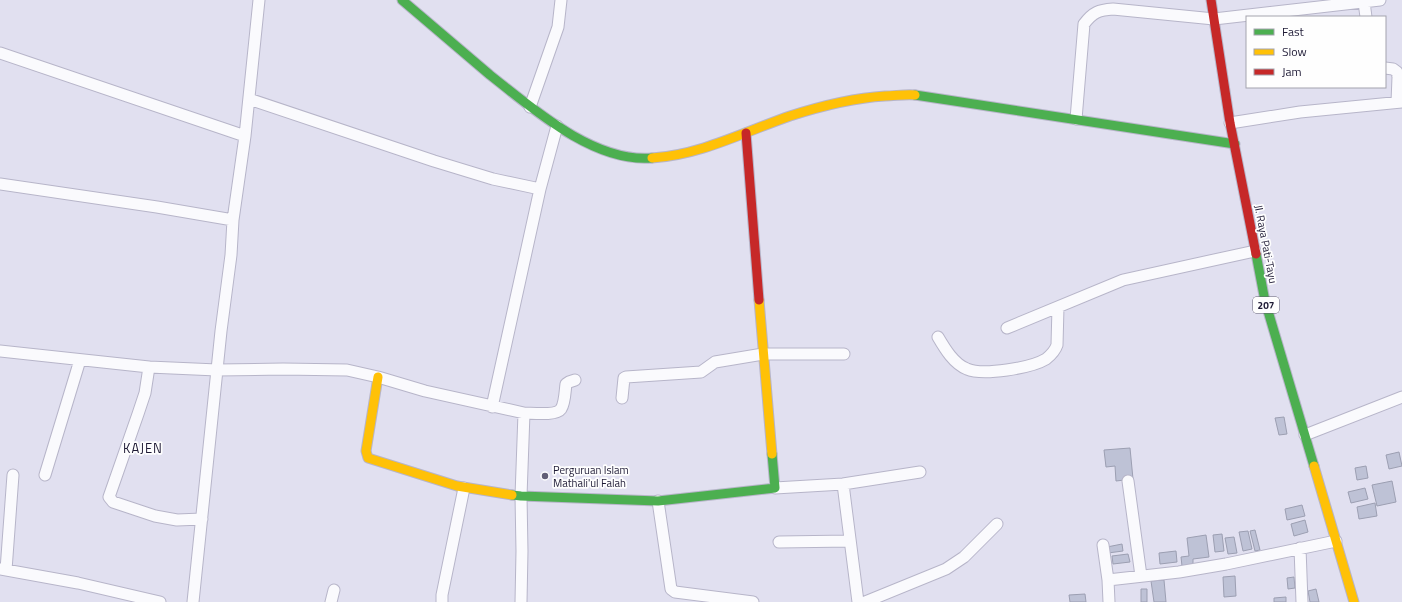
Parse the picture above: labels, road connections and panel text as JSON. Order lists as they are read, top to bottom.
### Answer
{
  "streets": {
    "street": ["Jl. Raya Pati-Tayu", "207"]
  },
  "districts": ["KAJEN"],
  "places": ["Perguruan Islam Mathali'ul Falah"],
  "legend": ["Fast", "Slow", "Jam"]
}
